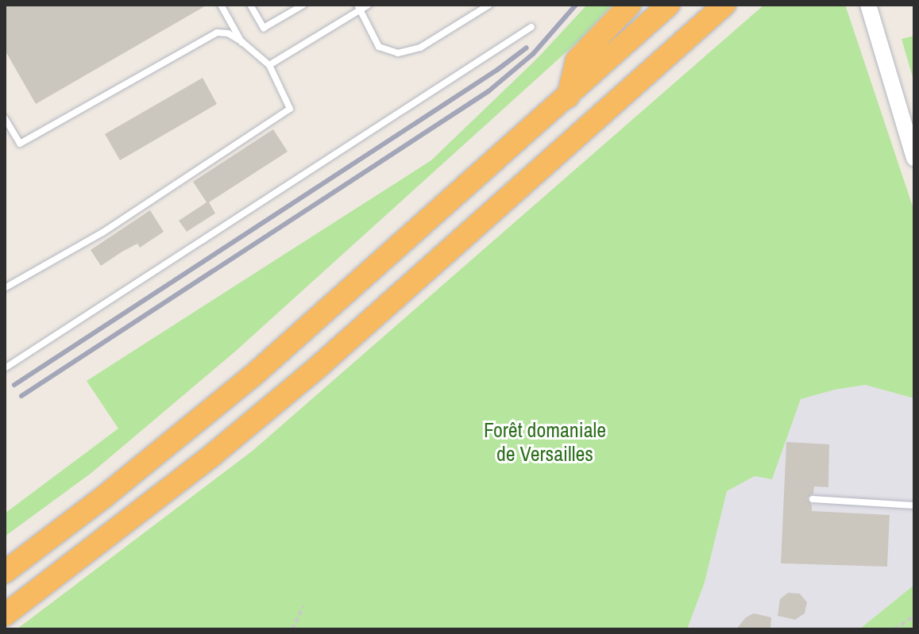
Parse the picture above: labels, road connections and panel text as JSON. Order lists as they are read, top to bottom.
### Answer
{
  "parks": ["Forêt domaniale de Versailles"]
}
